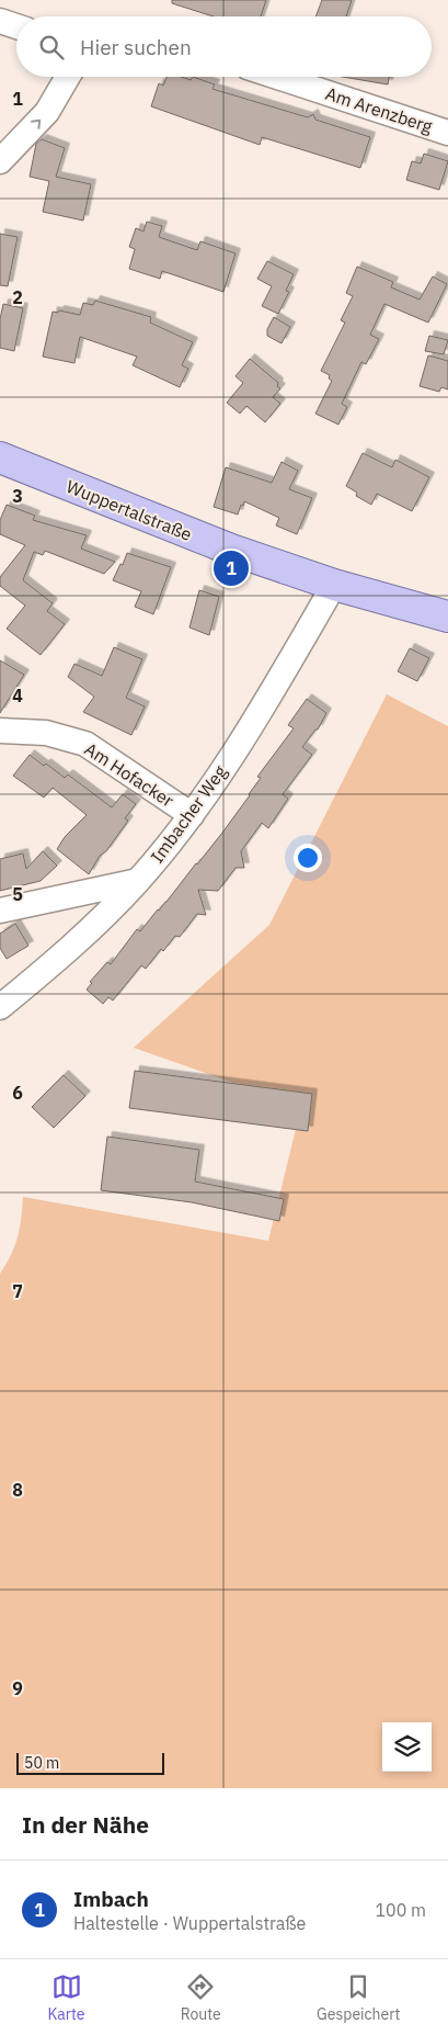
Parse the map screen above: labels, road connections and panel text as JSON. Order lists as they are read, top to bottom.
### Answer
{
  "streets": {
    "main road": ["Wuppertalstraße"],
    "street": ["Am Arenzberg", "Am Hofacker", "Imbacher Weg"]
  },
  "crossings": [
    ["Wuppertalstraße", "Imbacher Weg"],
    ["Am Hofacker", "Imbacher Weg"]
  ],
  "scale_bar": "50 m",
  "page": {
    "search": "Hier suchen",
    "pins": "1",
    "scale": "50 m",
    "heading": "In der Nähe",
    "list": [
      {
        "mark": "1",
        "name": "Imbach",
        "note": "Haltestelle · Wuppertalstraße",
        "value": "100 m"
      }
    ],
    "nav": ["Karte", "Route", "Gespeichert"]
  },
  "grid": {
    "rows": [
      "1",
      "2",
      "3",
      "4",
      "5",
      "6",
      "7",
      "8",
      "9"
    ]
  }
}
